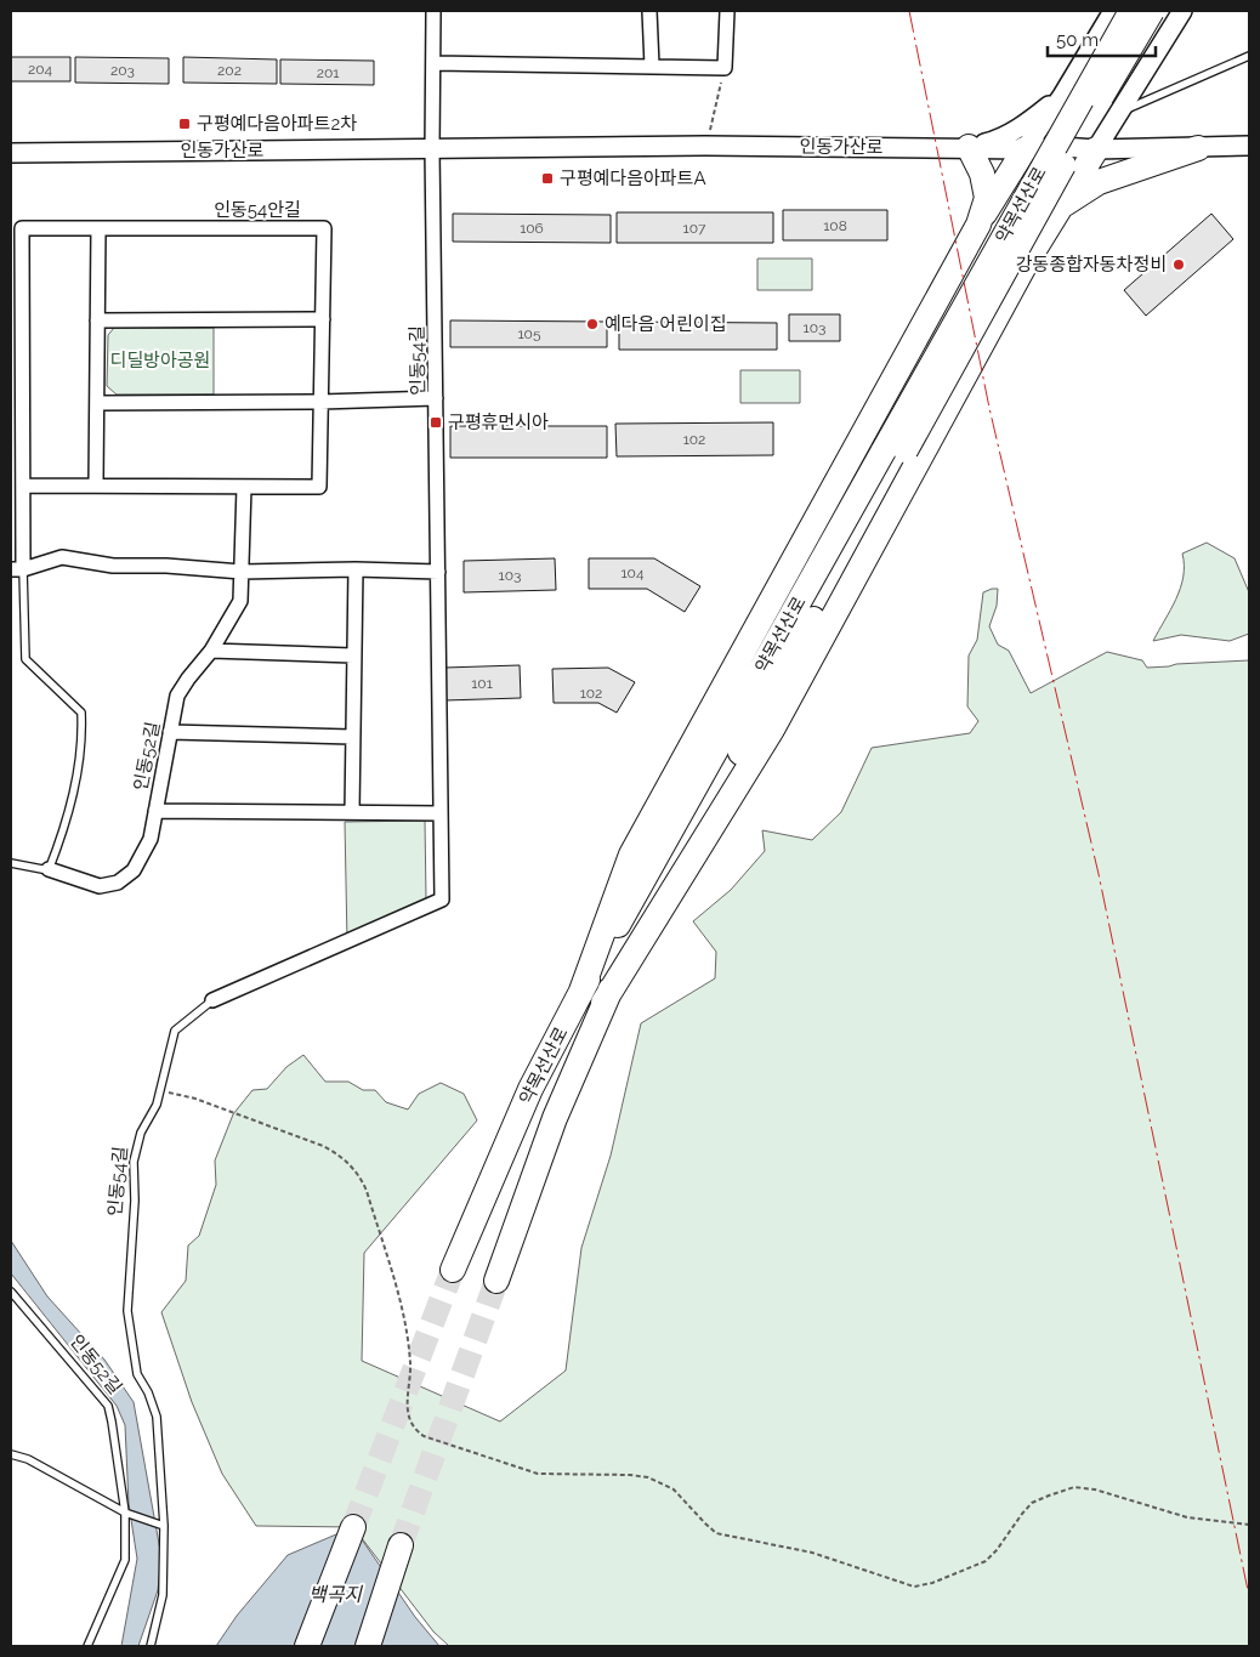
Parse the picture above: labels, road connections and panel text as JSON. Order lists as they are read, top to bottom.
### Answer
{
  "streets": {
    "highway": ["약목선산로"],
    "main road": ["인동가산로"],
    "street": ["인동54안길", "인동54길", "인동52길"]
  },
  "crossings": [
    ["인동가산로", "인동54길"]
  ],
  "water": ["백곡지"],
  "parks": ["디딜방아공원"],
  "places": {
    "transit": ["구평예다음아파트2차", "구평예다음아파트A", "구평휴먼시아"],
    "other": ["강동종합자동차정비", "예다음 어린이집"]
  },
  "house_numbers": [
    "204",
    "203",
    "202",
    "201",
    "108",
    "106",
    "107",
    "103",
    "105",
    "102",
    "104",
    "103",
    "101",
    "102"
  ],
  "scale_bar": "50 m"
}
